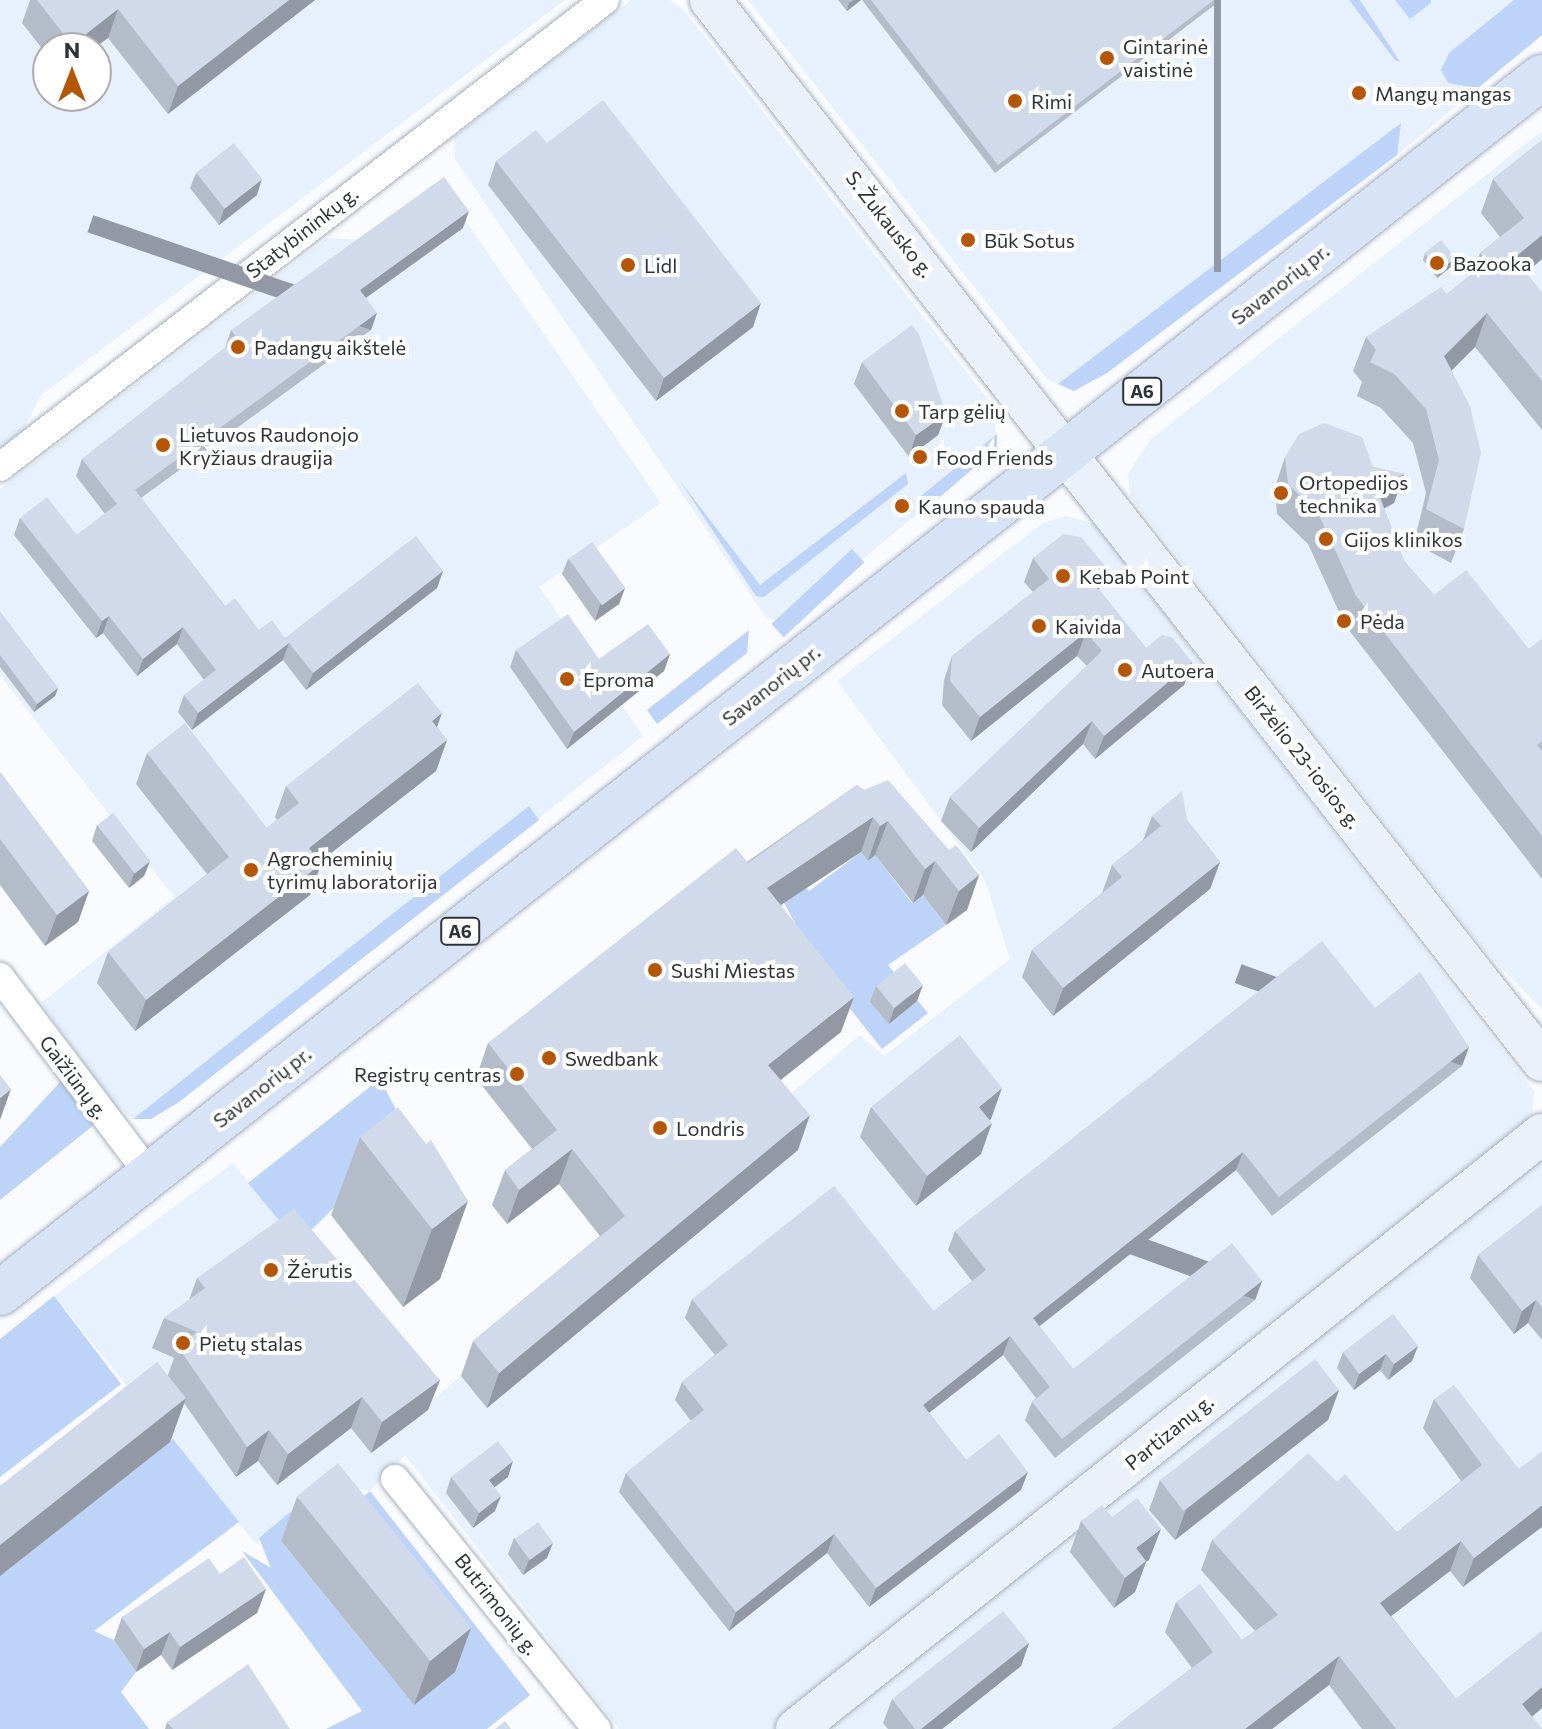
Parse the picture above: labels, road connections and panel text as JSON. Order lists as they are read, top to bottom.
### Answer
{
  "streets": {
    "main road": [
      "S. Žukausko g.",
      "Savanorių pr.",
      "A6",
      "Birželio 23-iosios g.",
      "Partizanų g."
    ],
    "street": ["Statybininkų g.", "Gaižiūnų g.", "Butrimonių g."]
  },
  "crossings": [
    ["S. Žukausko g.", "Savanorių pr."],
    ["S. Žukausko g.", "Birželio 23-iosios g."],
    ["Savanorių pr.", "Birželio 23-iosios g."],
    ["Savanorių pr.", "Gaižiūnų g."]
  ],
  "places": [
    "Gintarinė vaistinė",
    "Mangų mangas",
    "Rimi",
    "Būk Sotus",
    "Bazooka",
    "Lidl",
    "Padangų aikštelė",
    "Tarp gėlių",
    "Lietuvos Raudonojo Kryžiaus draugija",
    "Food Friends",
    "Ortopedijos technika",
    "Kauno spauda",
    "Gijos klinikos",
    "Kebab Point",
    "Pėda",
    "Kaivida",
    "Autoera",
    "Eproma",
    "Agrocheminių tyrimų laboratorija",
    "Sushi Miestas",
    "Swedbank",
    "Registrų centras",
    "Londris",
    "Žėrutis",
    "Pietų stalas"
  ],
  "north": "top"
}
